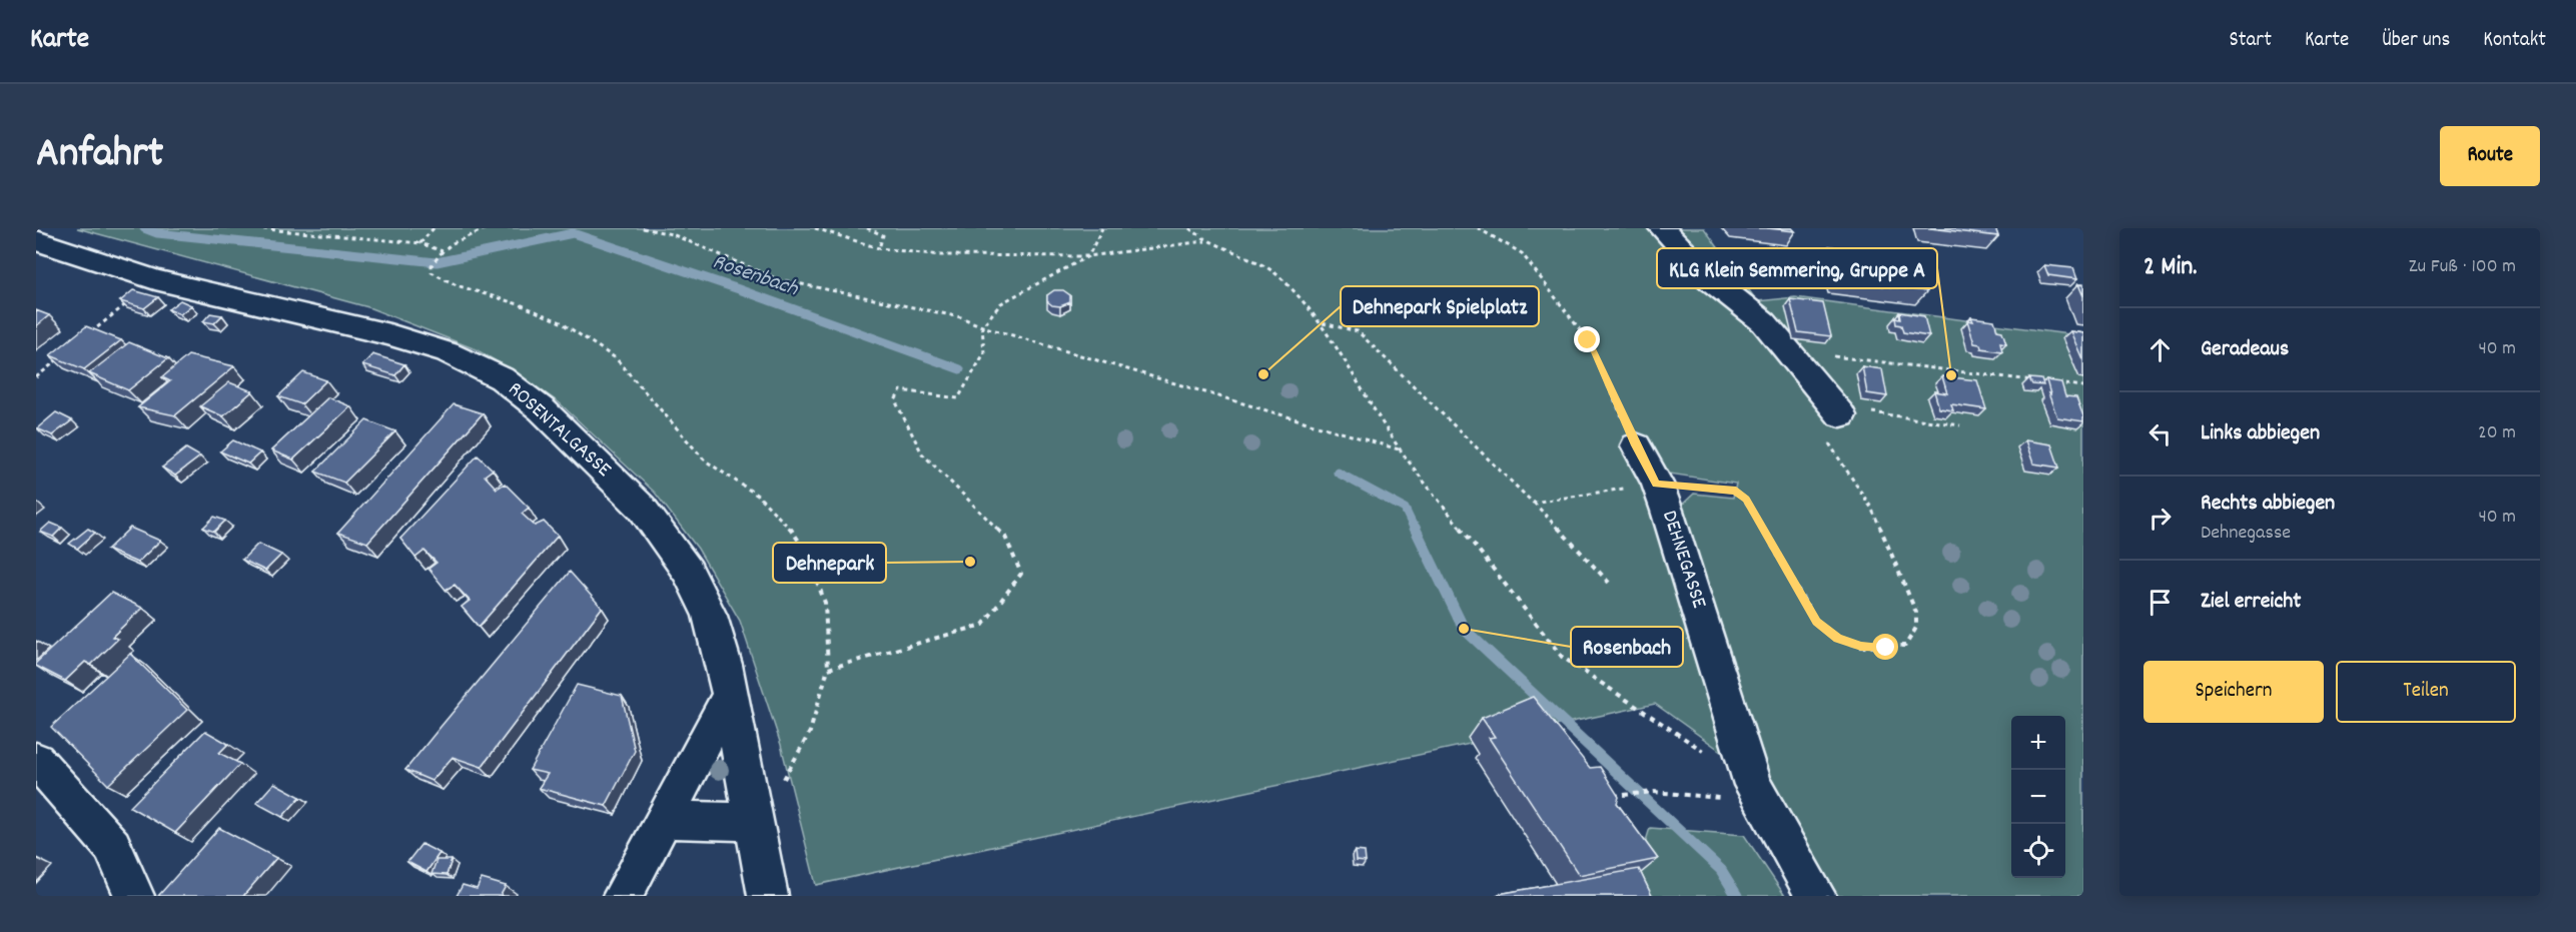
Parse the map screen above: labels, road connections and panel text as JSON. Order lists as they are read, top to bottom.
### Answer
{
  "streets": {
    "street": ["ROSENTALGASSE", "DEHNEGASSE"]
  },
  "water": ["Rosenbach"],
  "places": [
    "Dehnepark Spielplatz",
    "KLG Klein Semmering, Gruppe A",
    "Dehnepark",
    "Rosenbach"
  ],
  "page": {
    "header": "Karte",
    "nav": [
      "Start",
      "Karte",
      "Über uns",
      "Kontakt"
    ],
    "title": "Anfahrt",
    "buttons": [
      "Route",
      ["Speichern", "Teilen"]
    ],
    "heading": ["2 Min.", "Zu Fuß · 100 m"],
    "list": [
      ["Geradeaus", "40 m"],
      ["Links abbiegen", "20 m"],
      ["Rechts abbiegen", "Dehnegasse", "40 m"],
      "Ziel erreicht"
    ],
    "map_buttons": ["+", "−"]
  }
}
